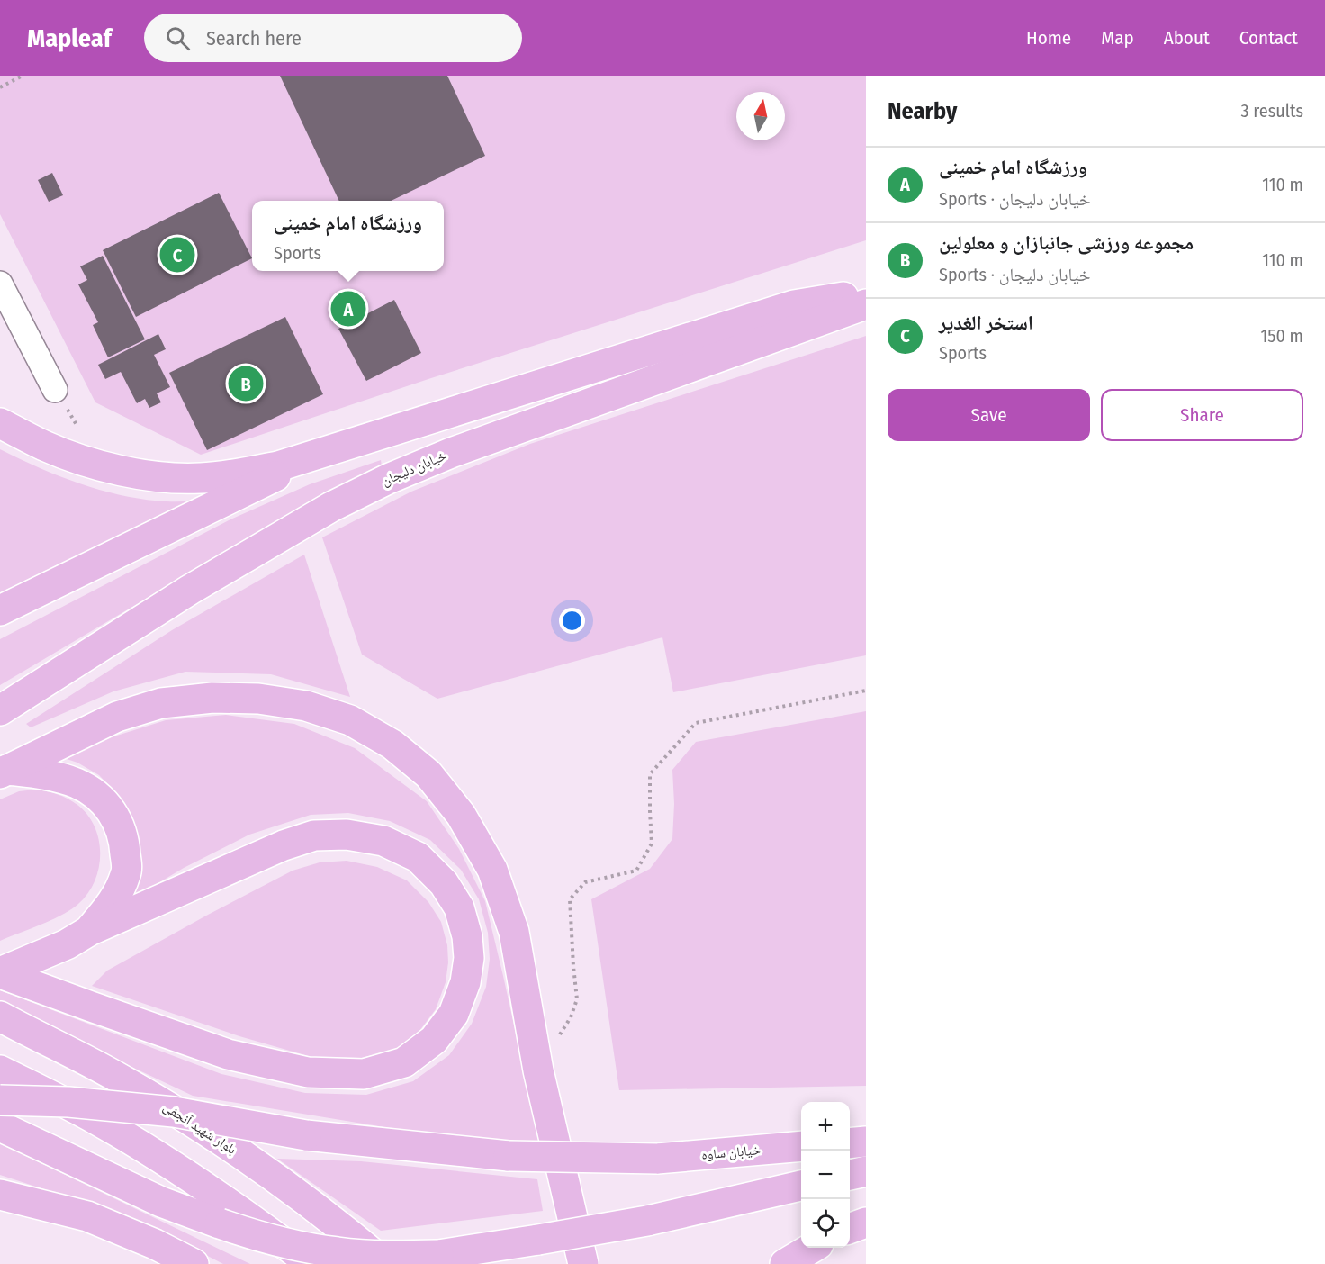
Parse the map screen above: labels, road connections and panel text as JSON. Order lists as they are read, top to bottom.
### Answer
{
  "streets": {
    "main road": ["خیابان دلیجان", "بلوار شهید آنجفی", "خیابان ساوه"]
  },
  "north": "top",
  "page": {
    "header": "Mapleaf",
    "search": "Search here",
    "nav": [
      "Home",
      "Map",
      "About",
      "Contact"
    ],
    "heading": ["Nearby", "3 results"],
    "list": [
      {
        "mark": "A",
        "name": "ورزشگاه امام خمینی",
        "note": "Sports · خیابان دلیجان",
        "value": "110 m"
      },
      {
        "mark": "B",
        "name": "مجموعه ورزشی جانبازان و معلولین",
        "note": "Sports · خیابان دلیجان",
        "value": "110 m"
      },
      {
        "mark": "C",
        "name": "استخر الغدیر",
        "note": "Sports",
        "value": "150 m"
      }
    ],
    "popup": ["ورزشگاه امام خمینی", "Sports"],
    "pins": ["C", "A", "B"],
    "buttons": ["Save", "Share"],
    "map_buttons": ["+", "−"]
  }
}
